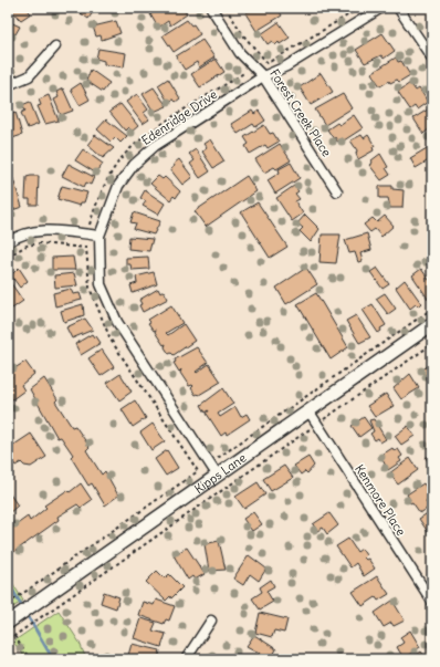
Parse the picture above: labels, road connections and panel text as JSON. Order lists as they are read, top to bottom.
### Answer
{
  "streets": {
    "street": [
      "Forest Creek Place",
      "Edenridge Drive",
      "Kipps Lane",
      "Kenmore Place"
    ]
  },
  "crossings": [
    ["Forest Creek Place", "Edenridge Drive"],
    ["Edenridge Drive", "Kipps Lane"],
    ["Kipps Lane", "Kenmore Place"]
  ]
}
